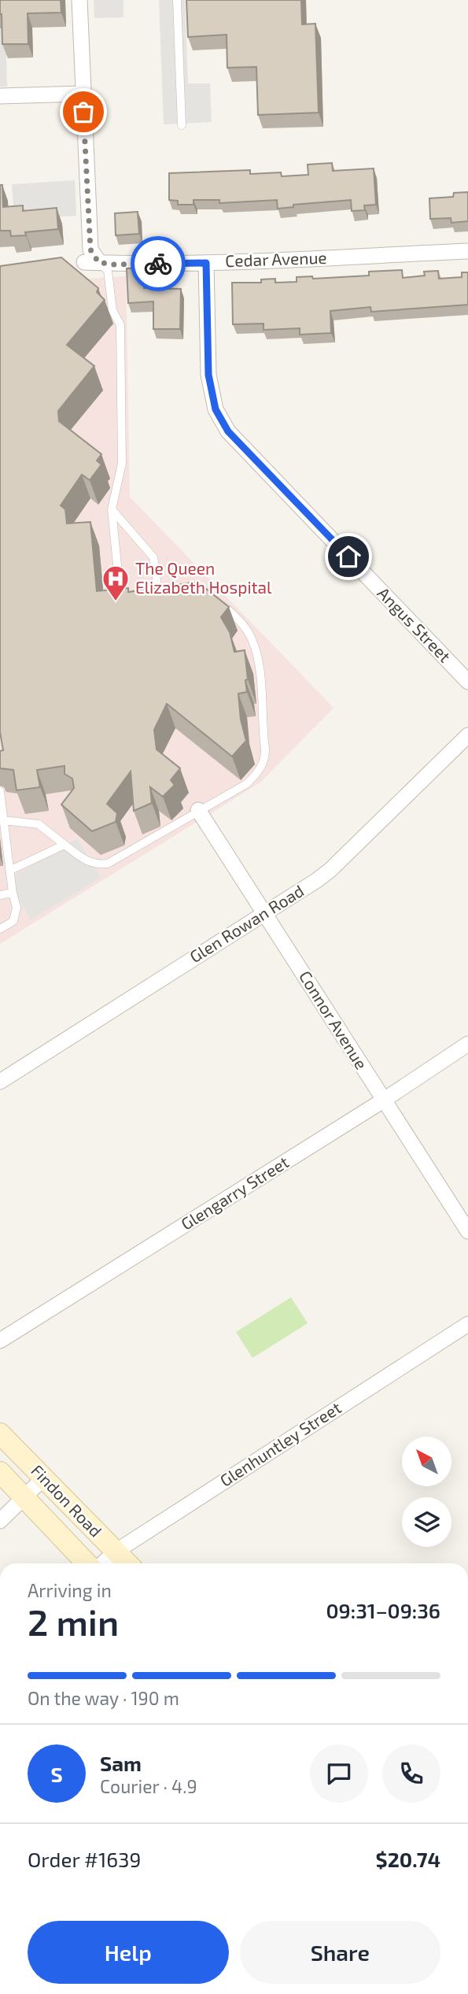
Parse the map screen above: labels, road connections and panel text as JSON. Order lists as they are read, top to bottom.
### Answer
{
  "streets": {
    "main road": ["Findon Road"],
    "street": [
      "Cedar Avenue",
      "Angus Street",
      "Glen Rowan Road",
      "Connor Avenue",
      "Glengarry Street",
      "Glenhuntley Street"
    ]
  },
  "crossings": [
    ["Cedar Avenue", "Angus Street"],
    ["Glen Rowan Road", "Connor Avenue"],
    ["Connor Avenue", "Glengarry Street"],
    ["Glenhuntley Street", "Findon Road"]
  ],
  "places": {
    "hospital": ["The Queen Elizabeth Hospital"]
  },
  "north": "top left",
  "page": {
    "heading": ["2 min", "Arriving in", "09:31–09:36"],
    "panel": [
      "Sam",
      "Courier · 4.9",
      "Order #1639",
      "$20.74"
    ],
    "bar": "On the way · 190 m",
    "round": "S",
    "buttons": ["Help", "Share"]
  }
}
